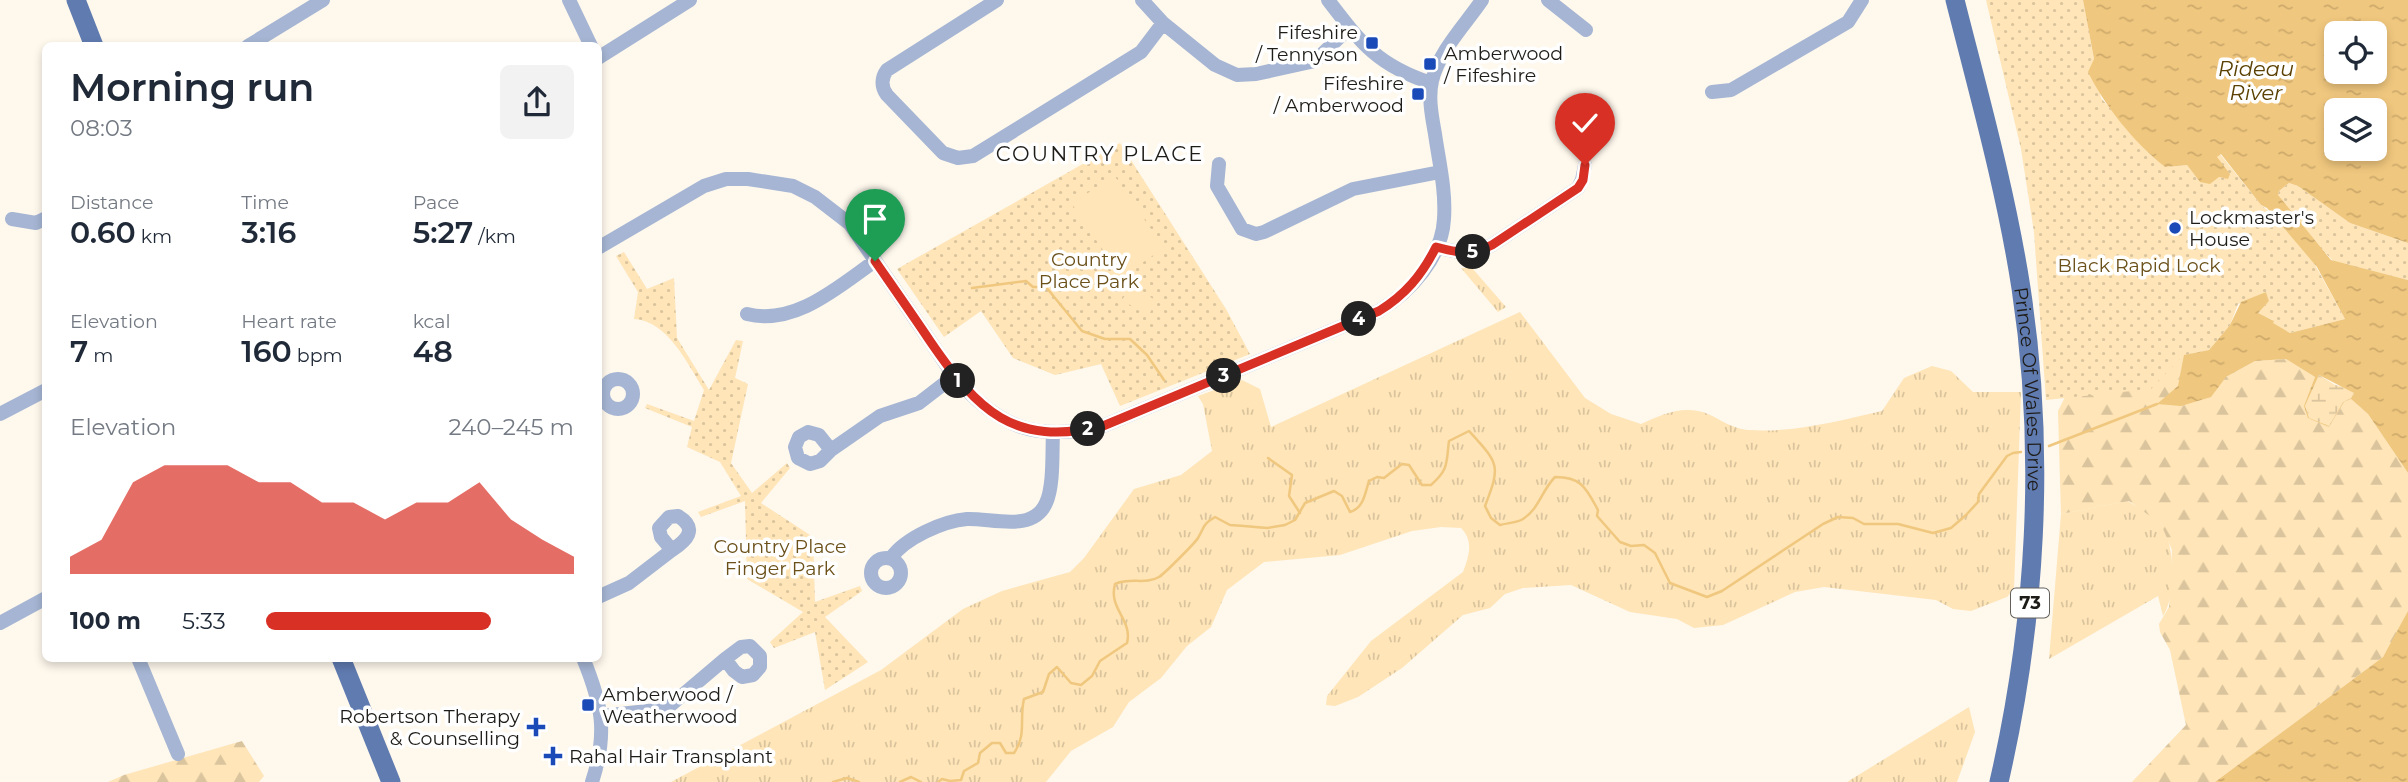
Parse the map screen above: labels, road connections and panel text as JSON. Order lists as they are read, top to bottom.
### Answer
{
  "streets": {
    "main road": ["Prince Of Wales Drive", "73"]
  },
  "districts": ["COUNTRY PLACE"],
  "water": ["Rideau River"],
  "parks": ["Country Place Park", "Black Rapid Lock", "Country Place Finger Park"],
  "places": {
    "transit": [
      "Fifeshire / Tennyson",
      "Amberwood / Fifeshire",
      "Fifeshire / Amberwood",
      "Amberwood / Weatherwood"
    ],
    "other": ["Lockmaster's House"],
    "health": ["Robertson Therapy & Counselling", "Rahal Hair Transplant"]
  },
  "page": {
    "heading": ["Morning run", "08:03"],
    "stats": [
      ["Distance", "0.60 km"],
      ["Time", "3:16"],
      ["Pace", "5:27 /km"],
      ["Elevation", "7 m"],
      ["Heart rate", "160 bpm"],
      ["kcal", "48"]
    ],
    "pins": [
      "5",
      "4",
      "3",
      "1",
      "2"
    ],
    "chart": ["Elevation", "240–245 m"],
    "list": [
      {
        "name": "100 m",
        "note": "5:33"
      }
    ]
  }
}
